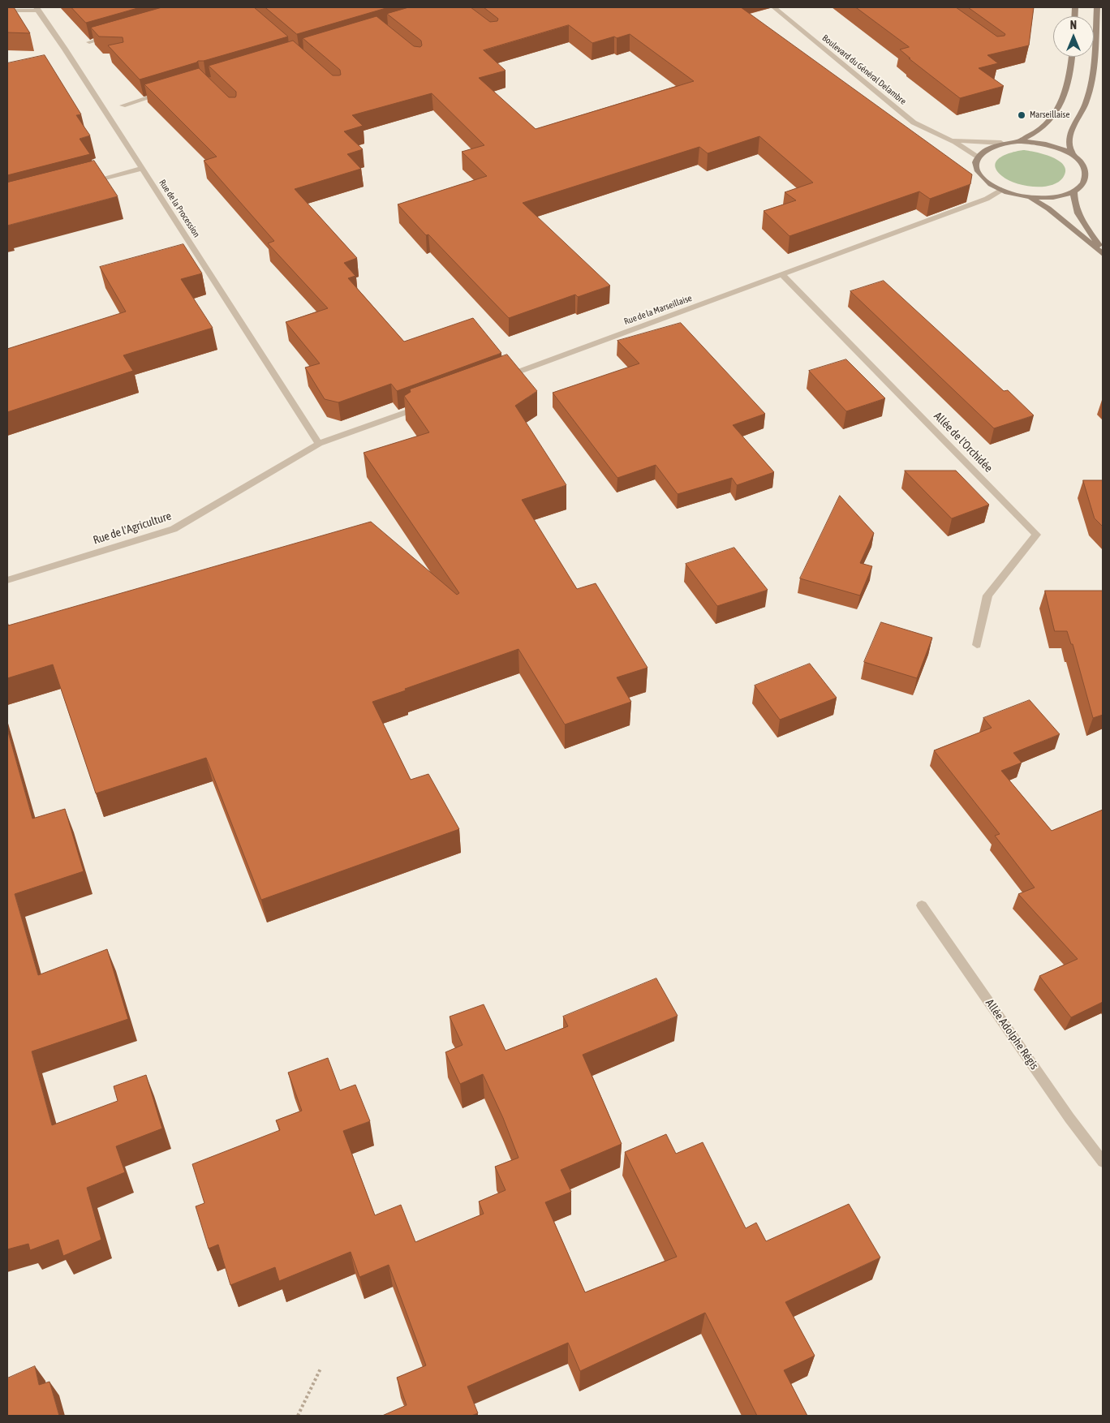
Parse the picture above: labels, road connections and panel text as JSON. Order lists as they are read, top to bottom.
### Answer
{
  "streets": {
    "street": [
      "Boulevard du Général Delambre",
      "Rue de la Procession",
      "Rue de la Marseillaise",
      "Allée de l'Orchidée",
      "Rue de l'Agriculture",
      "Allée Adolphe Régis"
    ]
  },
  "crossings": [
    ["Rue de la Procession", "Rue de l'Agriculture"],
    ["Rue de la Marseillaise", "Allée de l'Orchidée"]
  ],
  "places": ["Marseillaise"],
  "north": "top"
}
